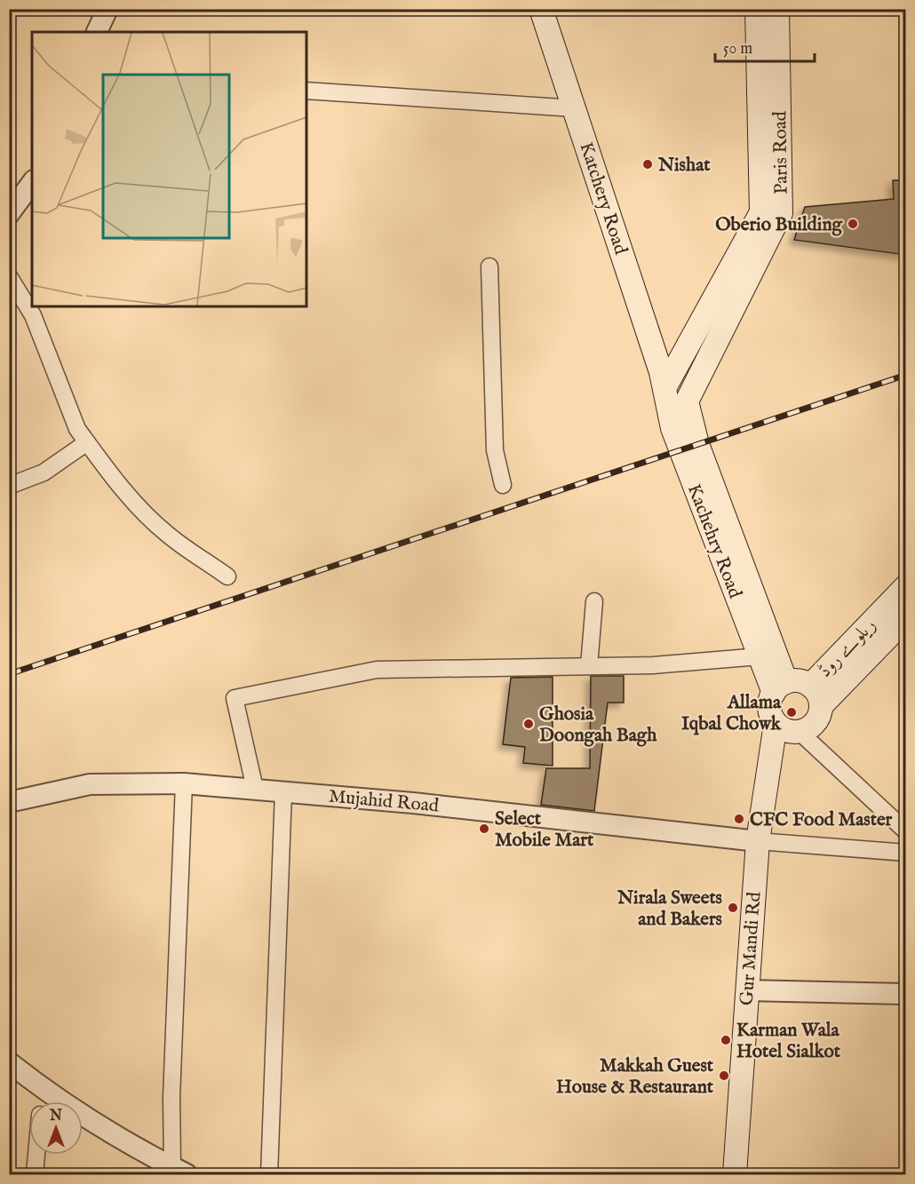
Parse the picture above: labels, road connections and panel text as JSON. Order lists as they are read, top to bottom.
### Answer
{
  "streets": {
    "main road": [
      "Paris Road",
      "Katchery Road",
      "Kachehry Road",
      "ریلوے روڈ",
      "Gur Mandi Rd"
    ],
    "street": ["Mujahid Road"]
  },
  "crossings": [
    ["Paris Road", "Katchery Road"],
    ["Paris Road", "Kachehry Road"],
    ["Katchery Road", "Kachehry Road"],
    ["Kachehry Road", "ریلوے روڈ"],
    ["Kachehry Road", "Gur Mandi Rd"],
    ["ریلوے روڈ", "Gur Mandi Rd"],
    ["Mujahid Road", "Gur Mandi Rd"]
  ],
  "places": [
    "Nishat",
    "Oberio Building",
    "Allama Iqbal Chowk",
    "Ghosia Doongah Bagh",
    "CFC Food Master",
    "Select Mobile Mart",
    "Nirala Sweets and Bakers",
    "Karman Wala Hotel Sialkot",
    "Makkah Guest House & Restaurant"
  ],
  "scale_bar": "50 m",
  "north": "top"
}
